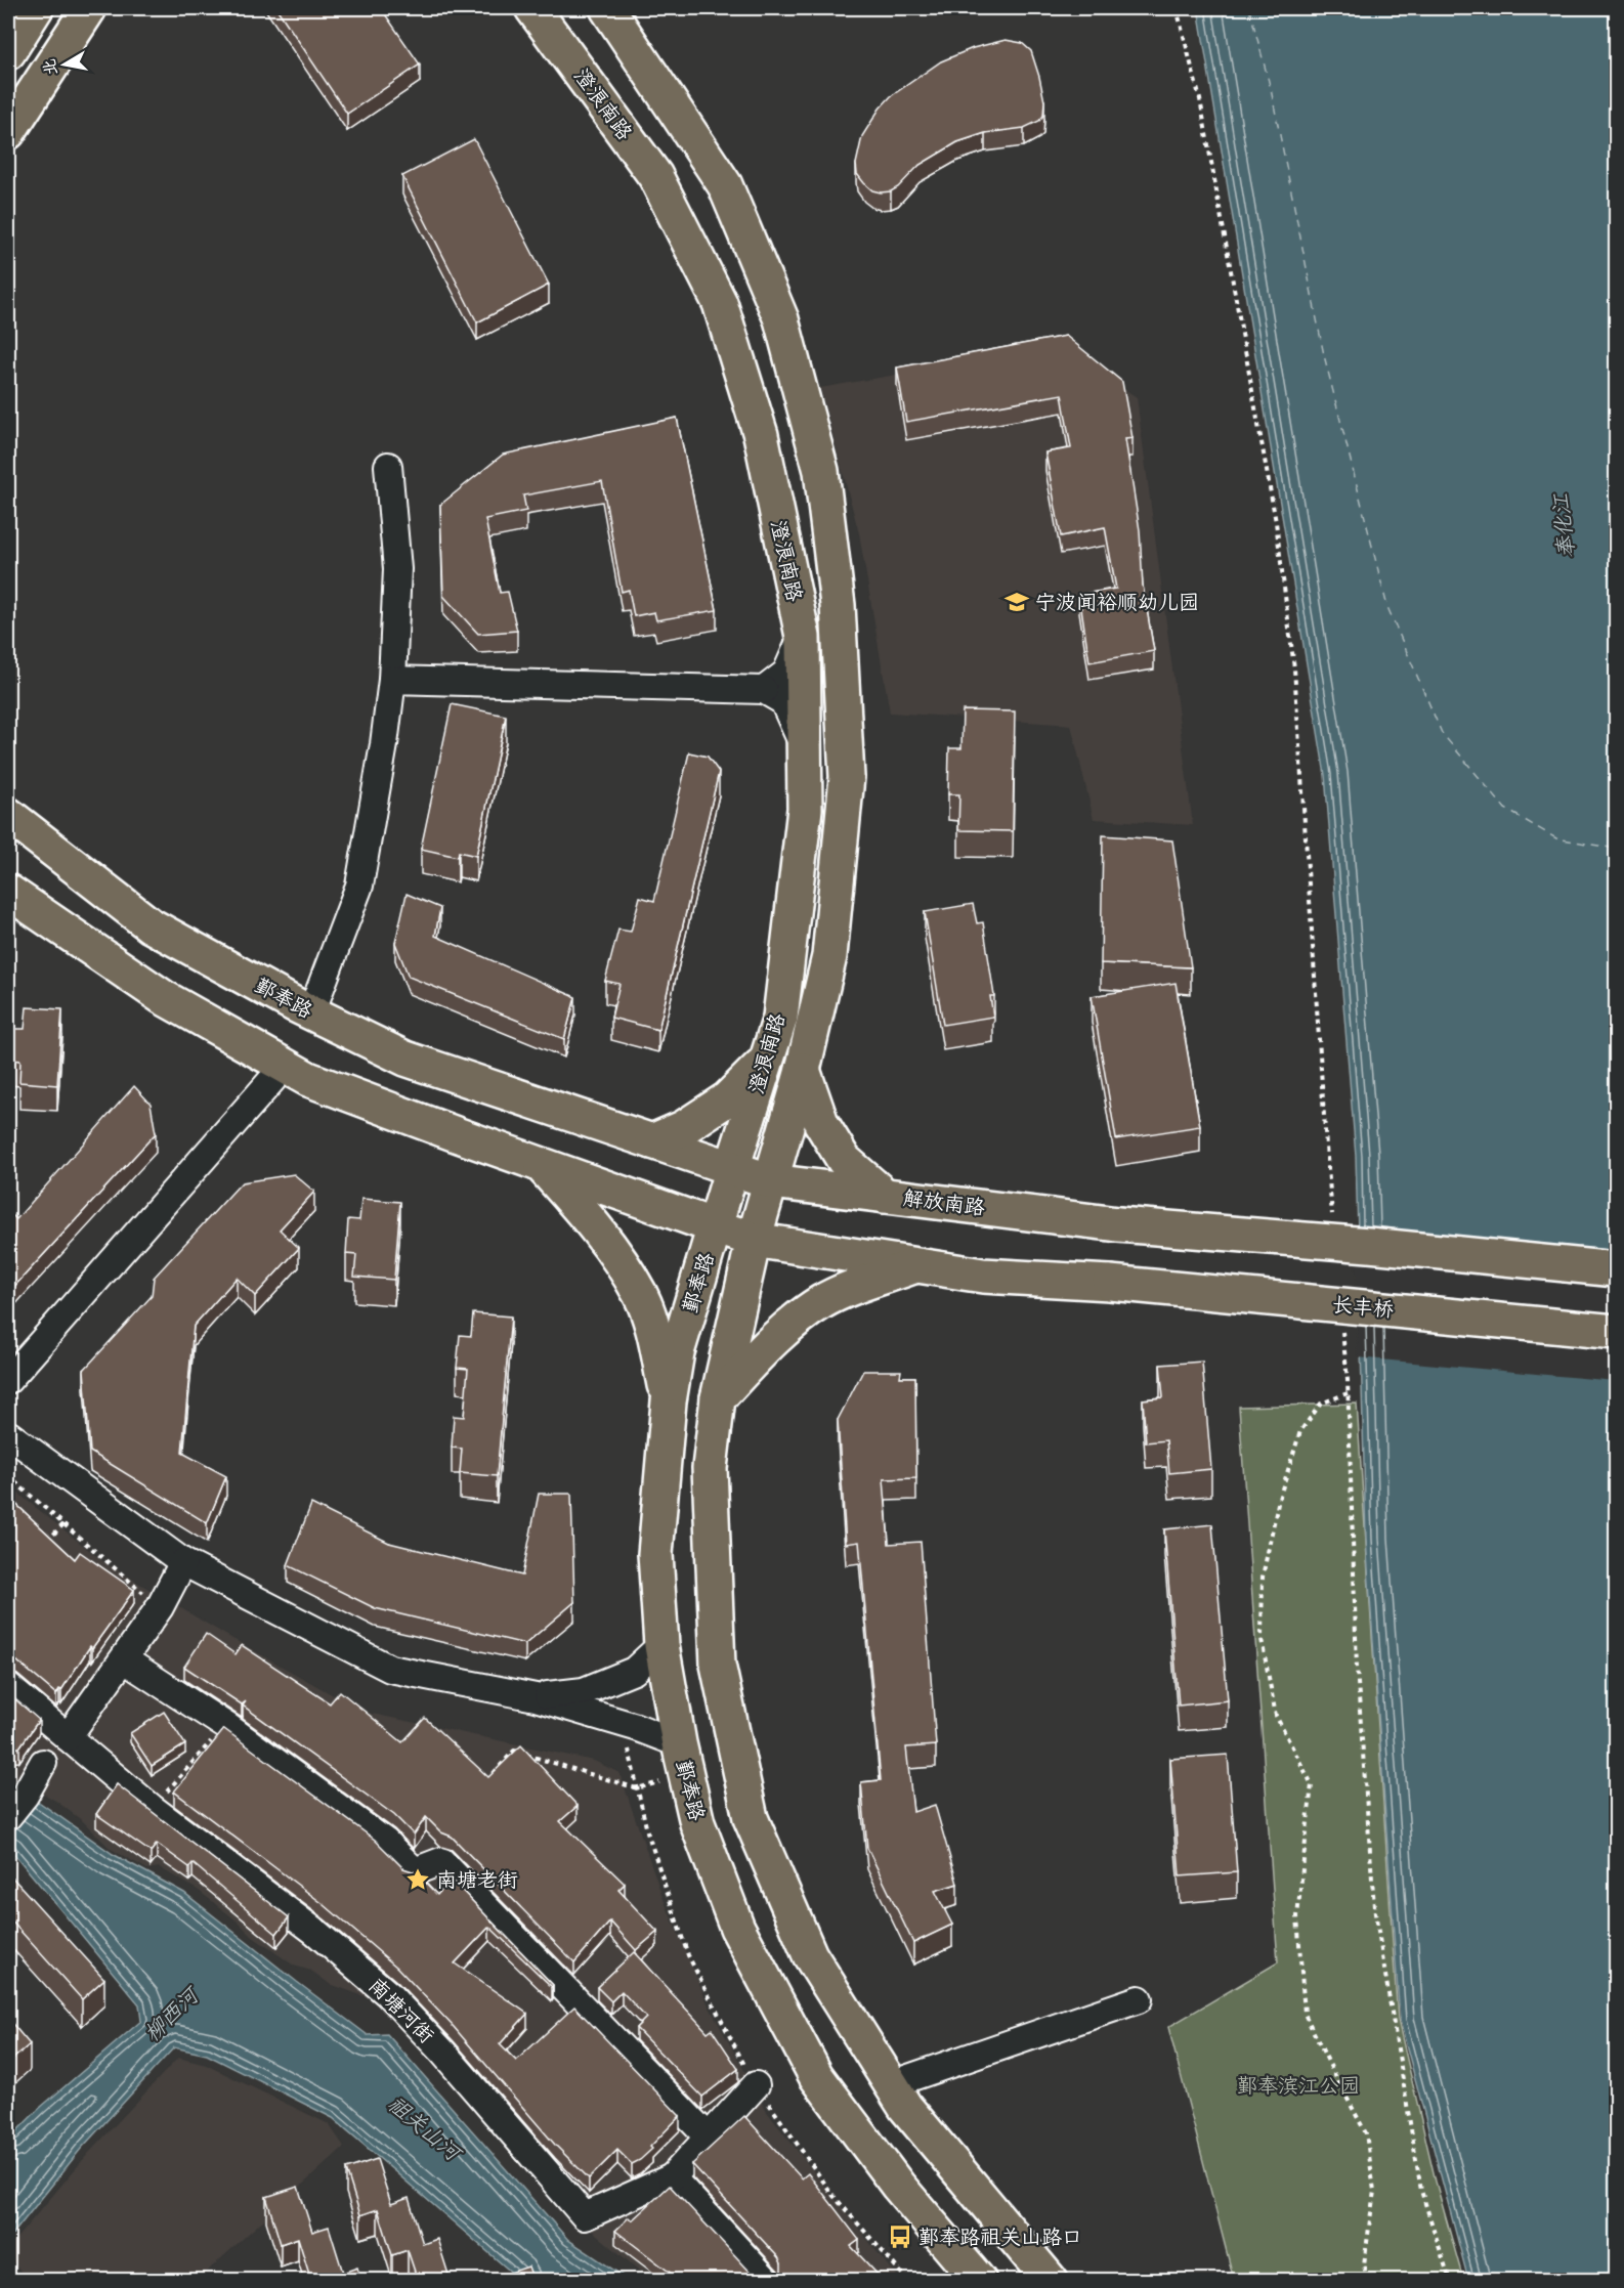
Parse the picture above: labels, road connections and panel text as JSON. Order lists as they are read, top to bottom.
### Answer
{
  "streets": {
    "main road": [
      "澄浪南路",
      "鄞奉路",
      "解放南路",
      "长丰桥"
    ],
    "street": ["南塘河街"]
  },
  "crossings": [
    ["澄浪南路", "鄞奉路"],
    ["澄浪南路", "解放南路"],
    ["鄞奉路", "解放南路"],
    ["鄞奉路", "长丰桥"]
  ],
  "water": ["奉化江", "柳西河", "祖关山河"],
  "parks": ["鄞奉滨江公园"],
  "places": {
    "school or university": ["宁波闻裕顺幼儿园"],
    "place": ["南塘老街"],
    "bus stop": ["鄞奉路祖关山路口"]
  },
  "north": "left"
}
